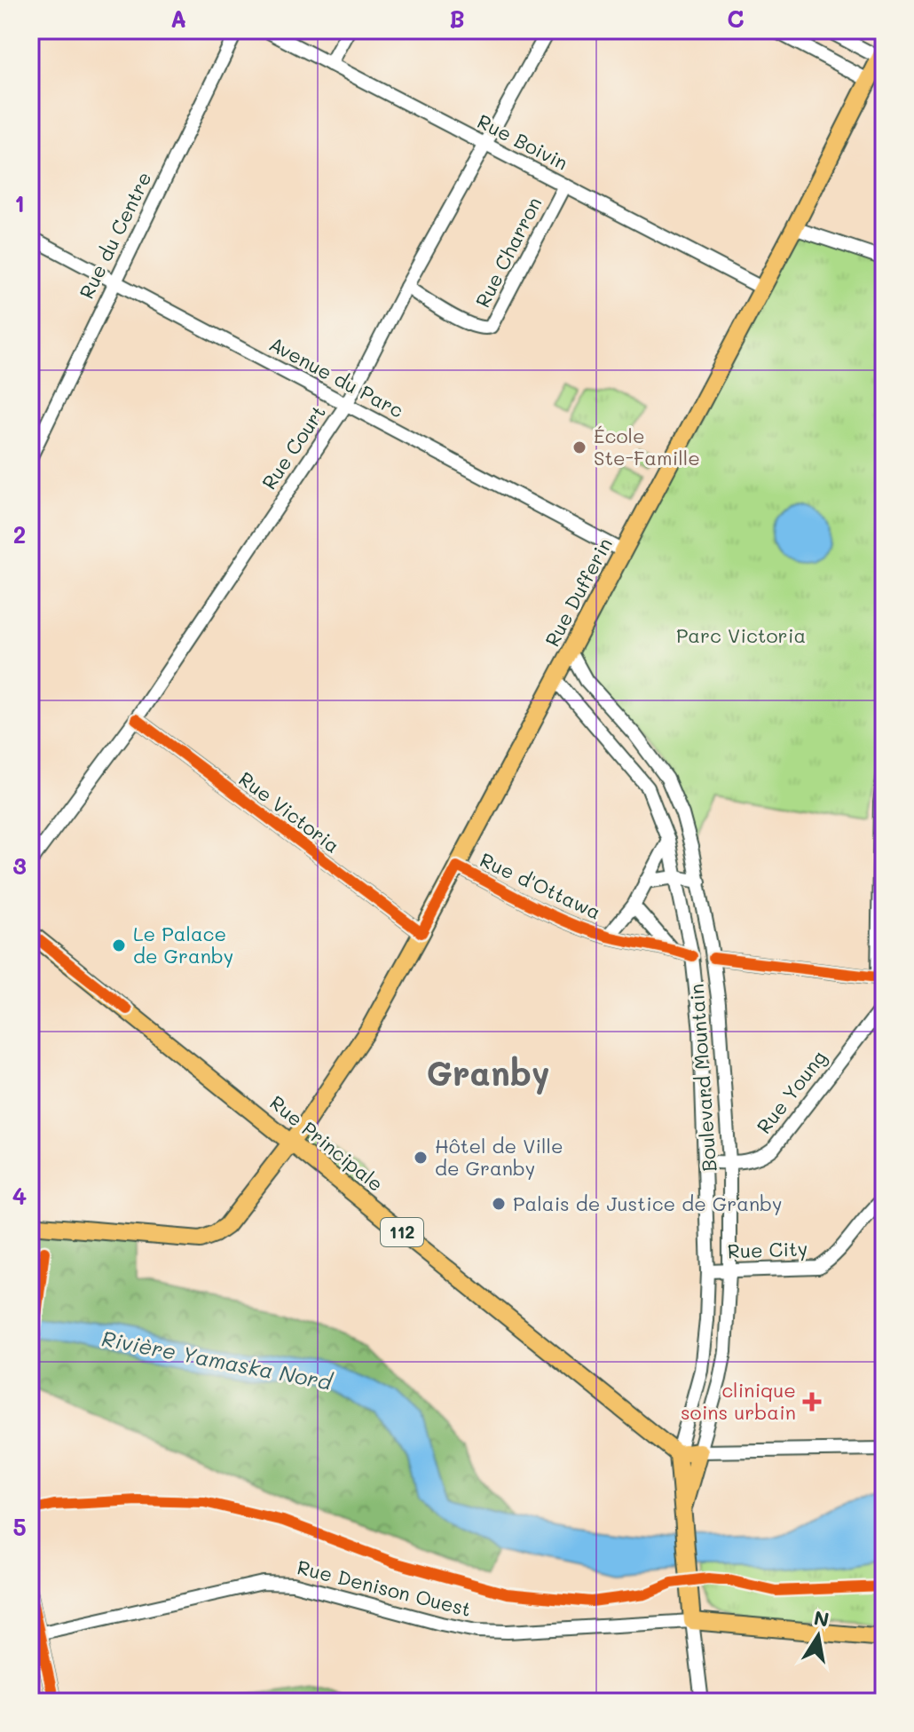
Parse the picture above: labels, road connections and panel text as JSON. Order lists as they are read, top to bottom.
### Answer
{
  "streets": {
    "main road": ["Rue Dufferin", "Rue Principale", "112"],
    "street": [
      "Rue Boivin",
      "Rue du Centre",
      "Rue Charron",
      "Avenue du Parc",
      "Rue Court",
      "Rue Victoria",
      "Rue d'Ottawa",
      "Boulevard Mountain",
      "Rue Young",
      "Rue City",
      "Rue Denison Ouest"
    ]
  },
  "crossings": [
    ["Rue Boivin", "Rue Charron"],
    ["Rue Boivin", "Rue Court"],
    ["Rue Boivin", "Rue Dufferin"],
    ["Rue du Centre", "Avenue du Parc"],
    ["Rue Charron", "Rue Court"],
    ["Avenue du Parc", "Rue Court"],
    ["Avenue du Parc", "Rue Dufferin"],
    ["Rue Court", "Rue Victoria"],
    ["Rue Dufferin", "Rue Victoria"],
    ["Rue Dufferin", "Rue d'Ottawa"],
    ["Rue Dufferin", "Boulevard Mountain"],
    ["Rue Dufferin", "Rue Principale"],
    ["Rue d'Ottawa", "Boulevard Mountain"],
    ["Boulevard Mountain", "Rue Young"],
    ["Boulevard Mountain", "Rue Principale"],
    ["Boulevard Mountain", "Rue City"]
  ],
  "districts": ["Granby"],
  "water": ["Rivière Yamaska Nord"],
  "parks": ["Parc Victoria"],
  "places": {
    "other": [
      "École Ste-Famille",
      "Le Palace de Granby",
      "Hôtel de Ville de Granby",
      "Palais de Justice de Granby"
    ],
    "health": ["clinique soins urbain"]
  },
  "north": "top",
  "grid": {
    "columns": ["A", "B", "C"],
    "rows": [
      "1",
      "2",
      "3",
      "4",
      "5"
    ]
  }
}
